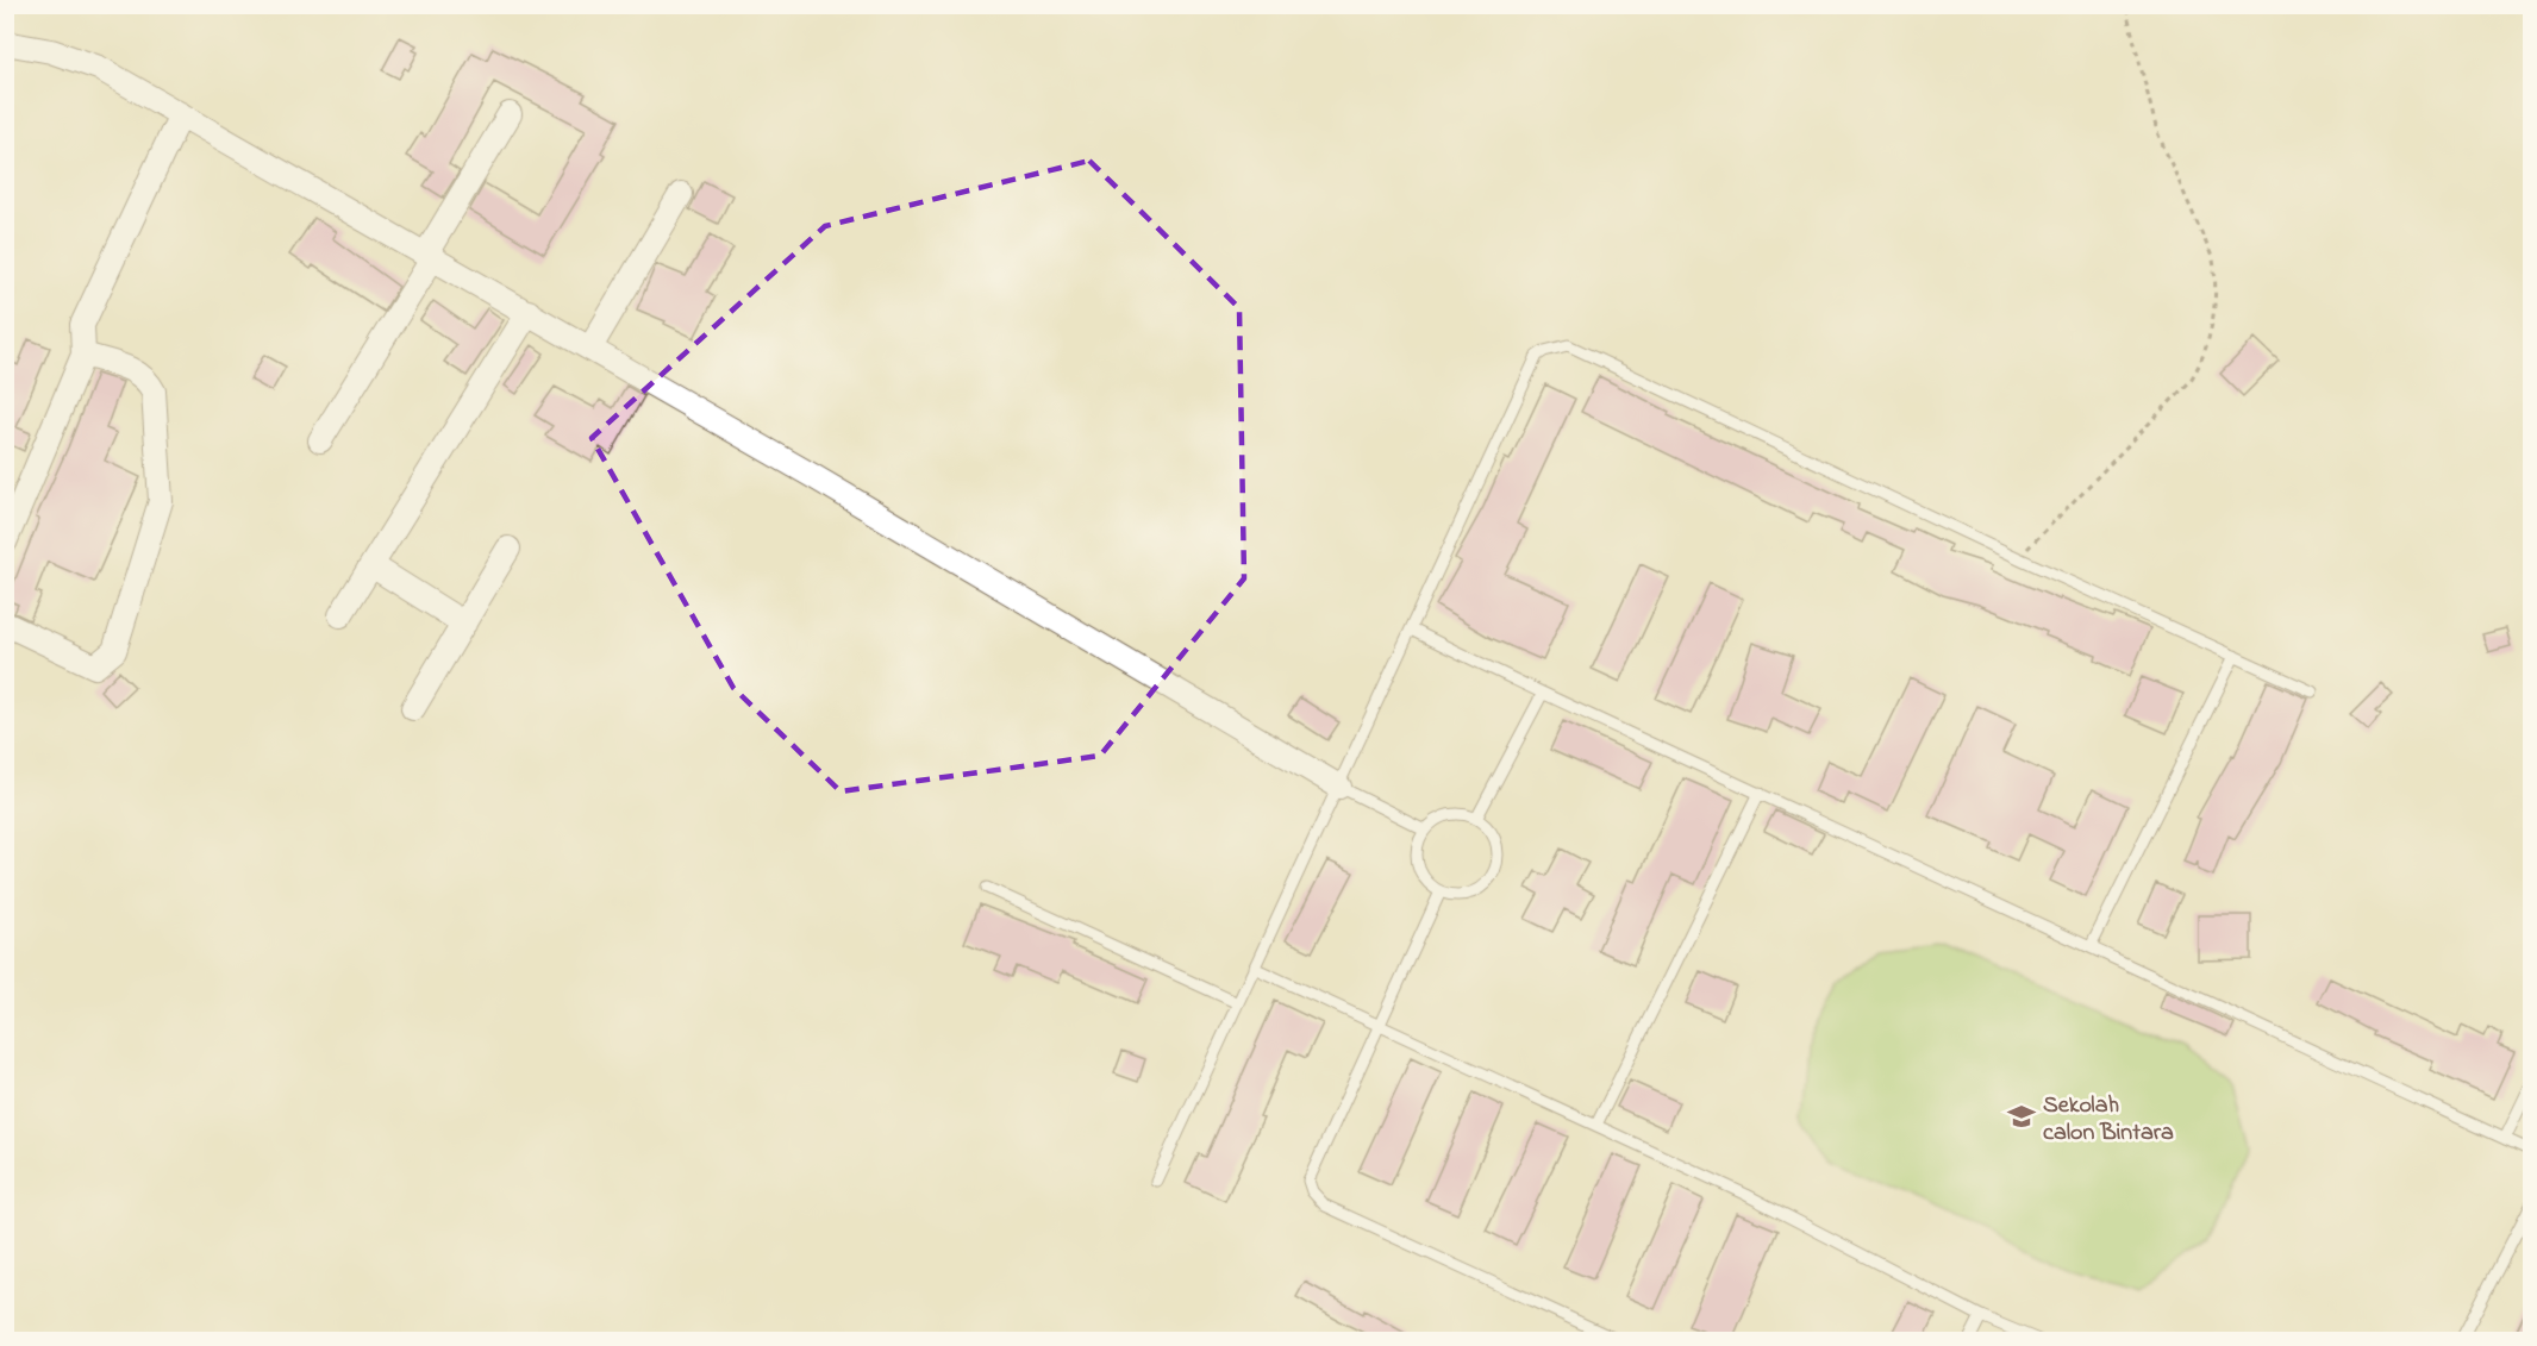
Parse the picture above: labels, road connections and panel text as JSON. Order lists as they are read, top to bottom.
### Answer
{
  "places": {
    "school or university": ["Sekolah calon Bintara"]
  }
}
